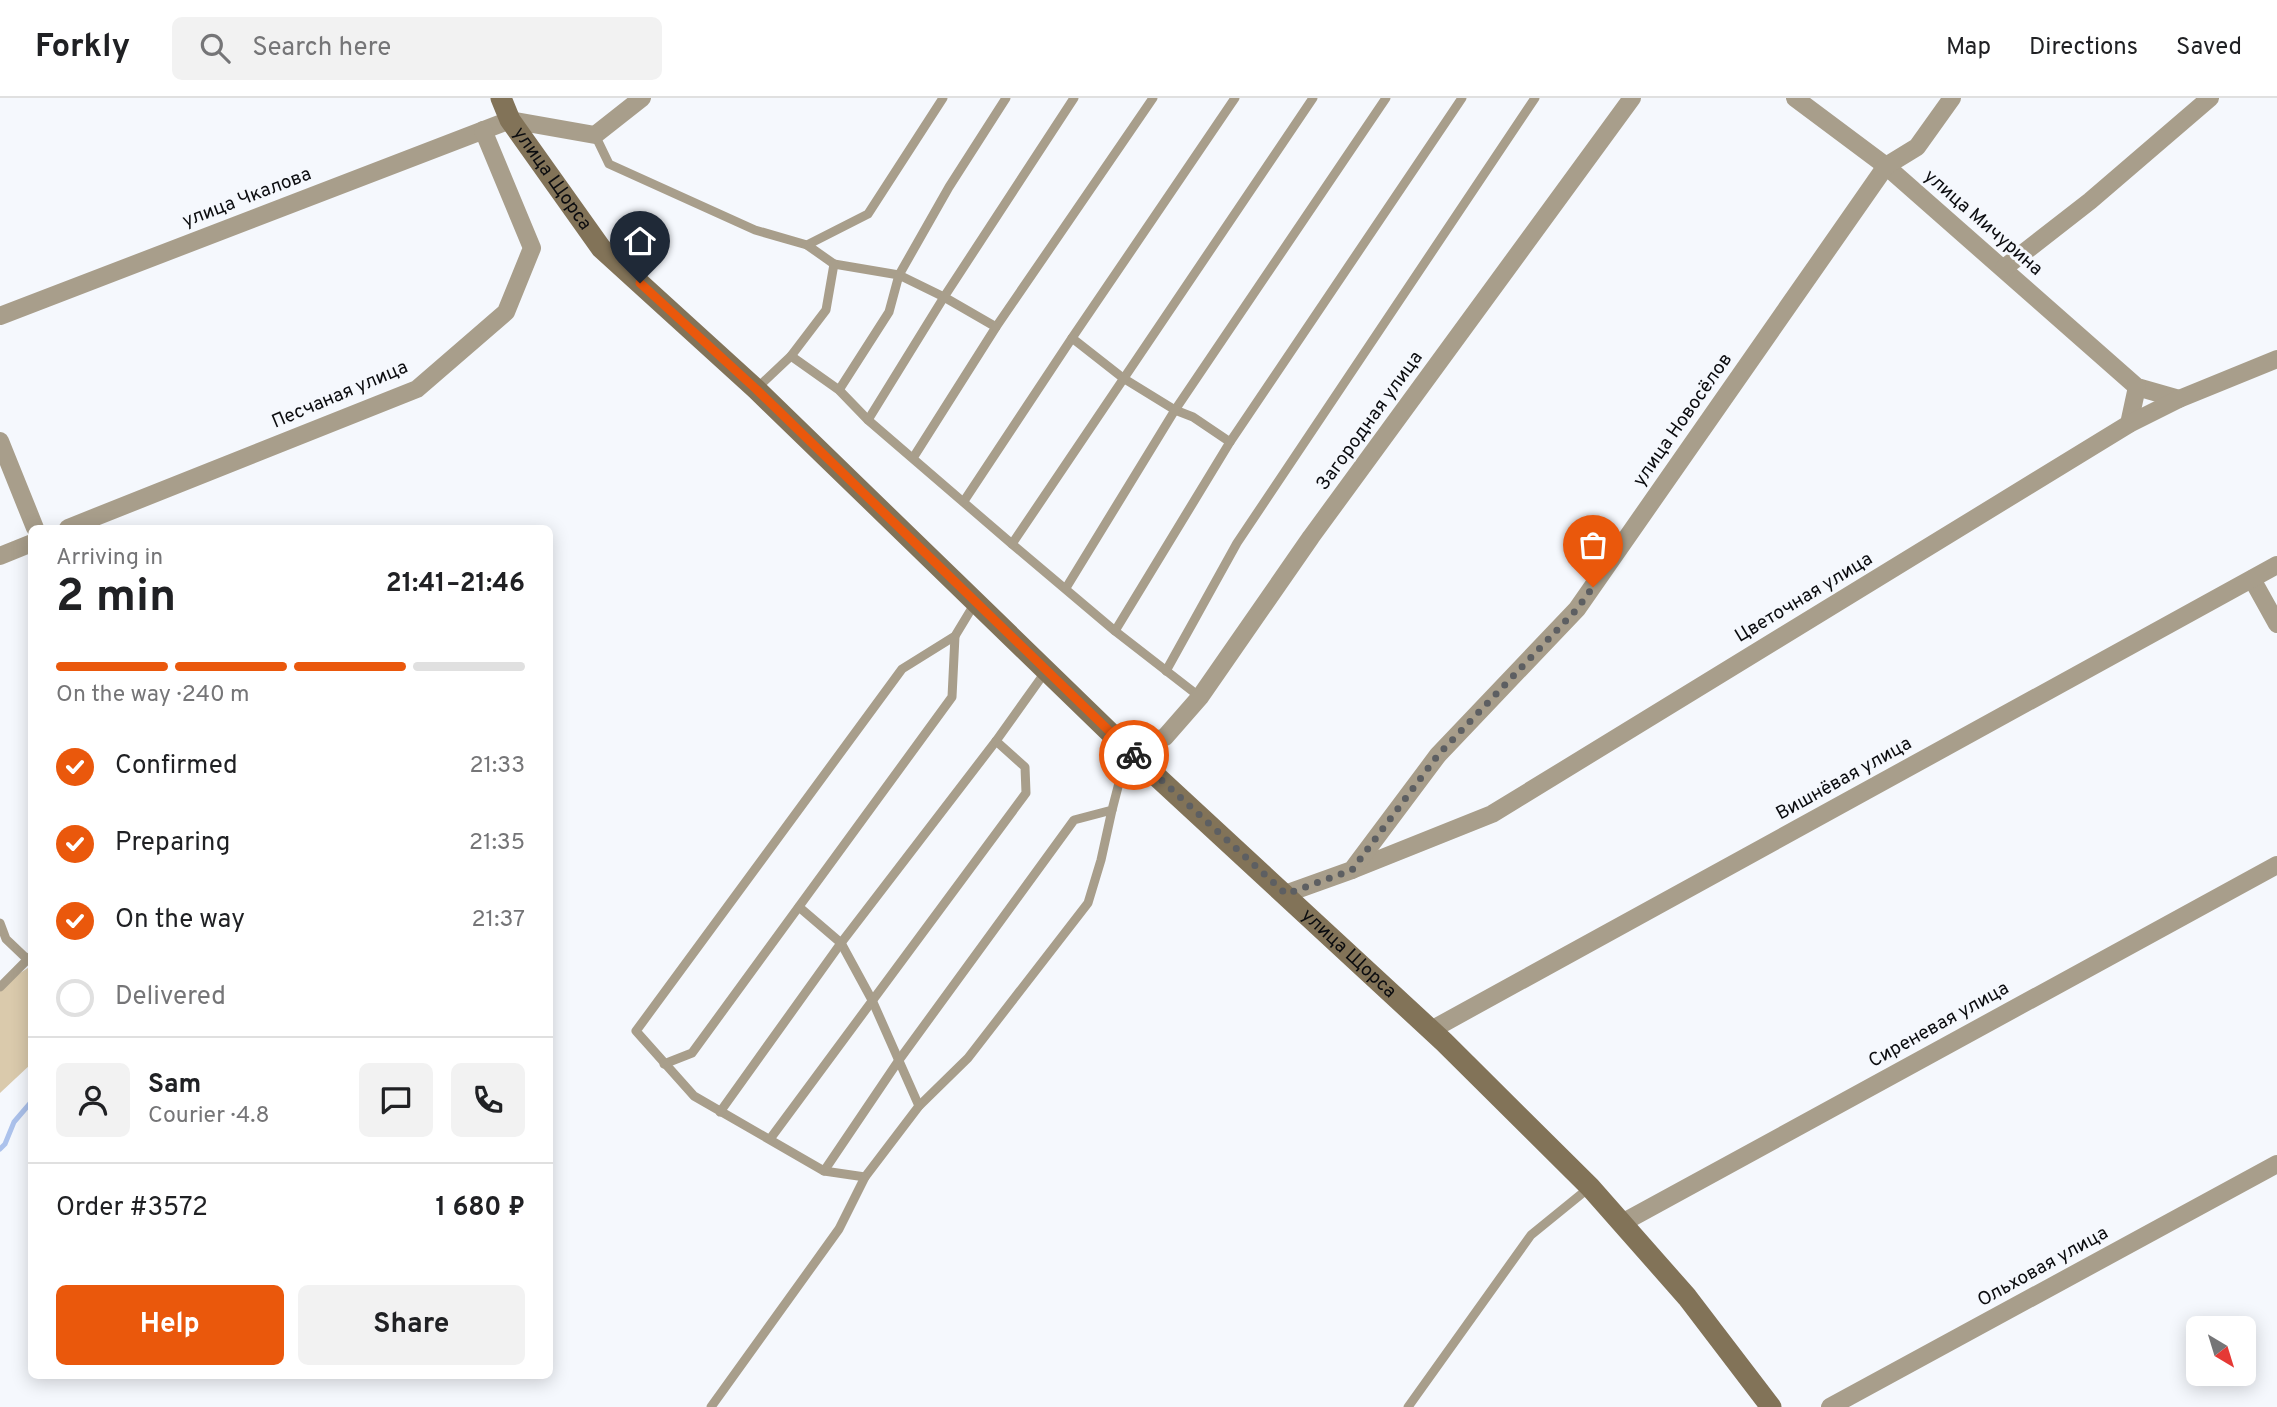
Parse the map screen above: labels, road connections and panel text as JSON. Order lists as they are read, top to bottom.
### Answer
{
  "streets": {
    "street": [
      "улица Щорса",
      "улица Чкалова",
      "улица Мичурина",
      "Песчаная улица",
      "улица Новосёлов",
      "Загородная улица",
      "Цветочная улица",
      "Вишнёвая улица",
      "Сиреневая улица",
      "Ольховая улица"
    ]
  },
  "crossings": [
    ["улица Щорса", "улица Чкалова"],
    ["улица Щорса", "Загородная улица"],
    ["улица Щорса", "Вишнёвая улица"],
    ["улица Щорса", "Сиреневая улица"],
    ["улица Чкалова", "Песчаная улица"],
    ["улица Мичурина", "улица Новосёлов"],
    ["улица Мичурина", "Цветочная улица"],
    ["улица Новосёлов", "Цветочная улица"]
  ],
  "north": "bottom right",
  "page": {
    "header": "Forkly",
    "search": "Search here",
    "nav": ["Map", "Directions", "Saved"],
    "heading": ["2 min", "Arriving in", "21:41–21:46"],
    "panel": [
      "Sam",
      "Courier · 4.8",
      "Order #3572",
      "1 680 ₽"
    ],
    "bar": "On the way · 240 m",
    "list": [
      ["Confirmed", "21:33"],
      ["Preparing", "21:35"],
      ["On the way", "21:37"],
      "Delivered"
    ],
    "buttons": ["Help", "Share"]
  }
}
